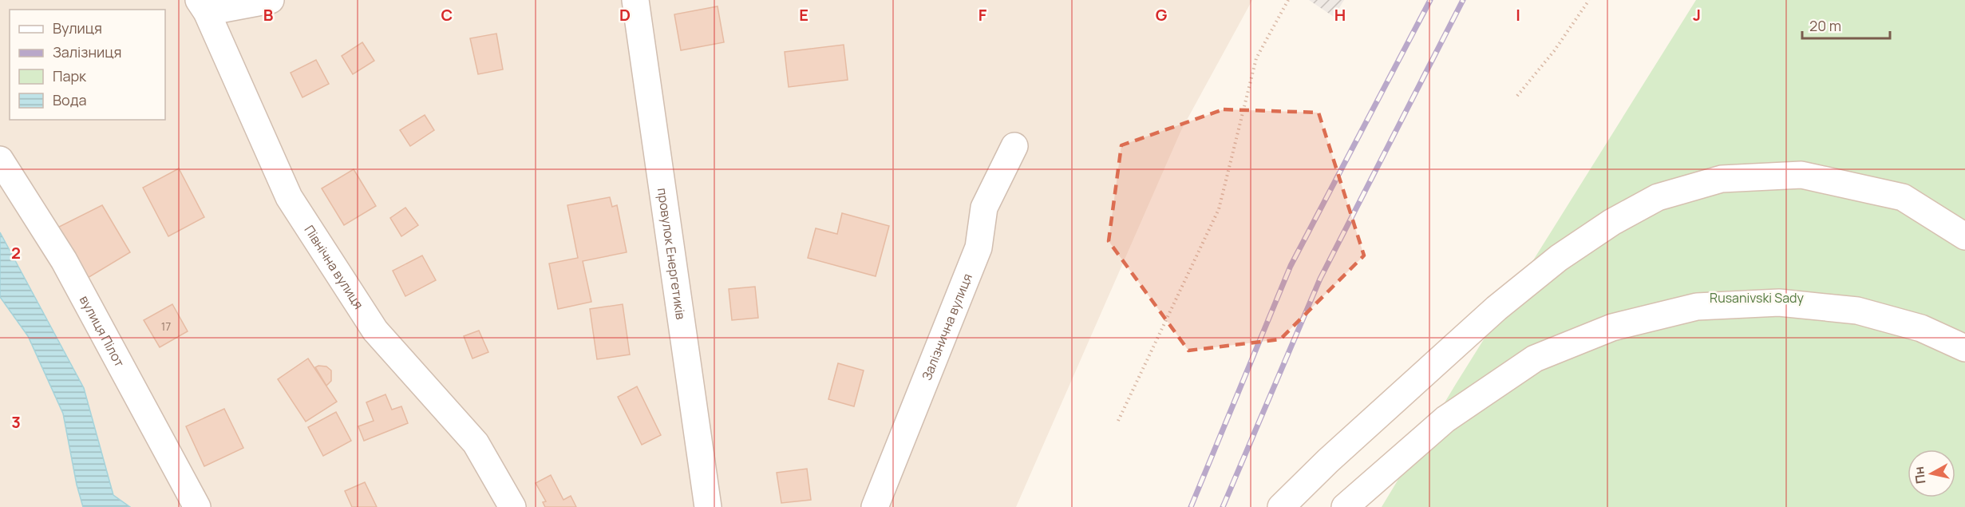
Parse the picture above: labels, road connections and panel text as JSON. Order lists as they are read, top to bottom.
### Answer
{
  "streets": {
    "street": [
      "провулок Енергетиків",
      "Північна вулиця",
      "Залізнична вулиця",
      "вулиця Пілот"
    ]
  },
  "parks": ["Rusanivski Sady"],
  "house_numbers": ["17"],
  "legend": [
    "Вулиця",
    "Залізниця",
    "Парк",
    "Вода"
  ],
  "scale_bar": "20 m",
  "north": "left",
  "grid": {
    "columns": [
      "B",
      "C",
      "D",
      "E",
      "F",
      "G",
      "H",
      "I",
      "J"
    ],
    "rows": ["2", "3"]
  }
}
